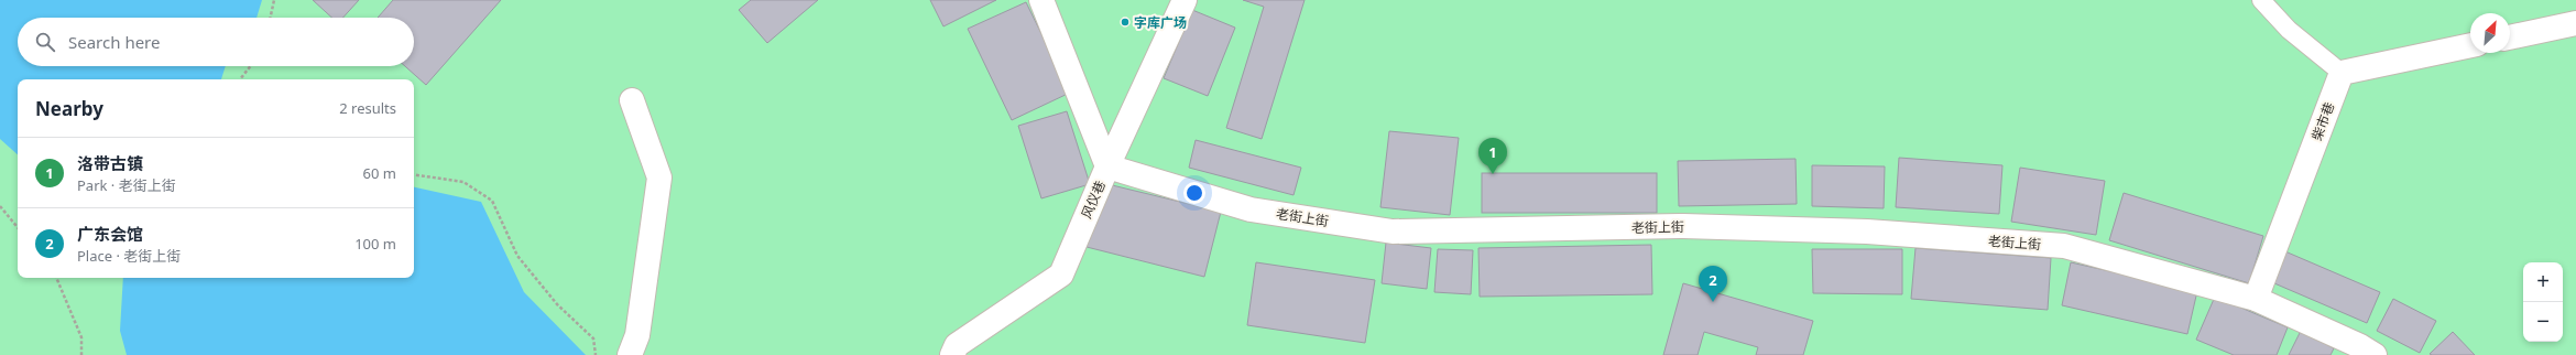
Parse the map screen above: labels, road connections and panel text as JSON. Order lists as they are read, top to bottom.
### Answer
{
  "streets": {
    "street": ["柴市巷", "风仪巷", "老街上街"]
  },
  "crossings": [
    ["柴市巷", "老街上街"],
    ["风仪巷", "老街上街"]
  ],
  "places": ["字库广场"],
  "north": "top right",
  "page": {
    "search": "Search here",
    "heading": ["Nearby", "2 results"],
    "list": [
      {
        "mark": "1",
        "name": "洛带古镇",
        "note": "Park · 老街上街",
        "value": "60 m"
      },
      {
        "mark": "2",
        "name": "广东会馆",
        "note": "Place · 老街上街",
        "value": "100 m"
      }
    ],
    "pins": ["1", "2"],
    "map_buttons": ["+", "−"]
  }
}
